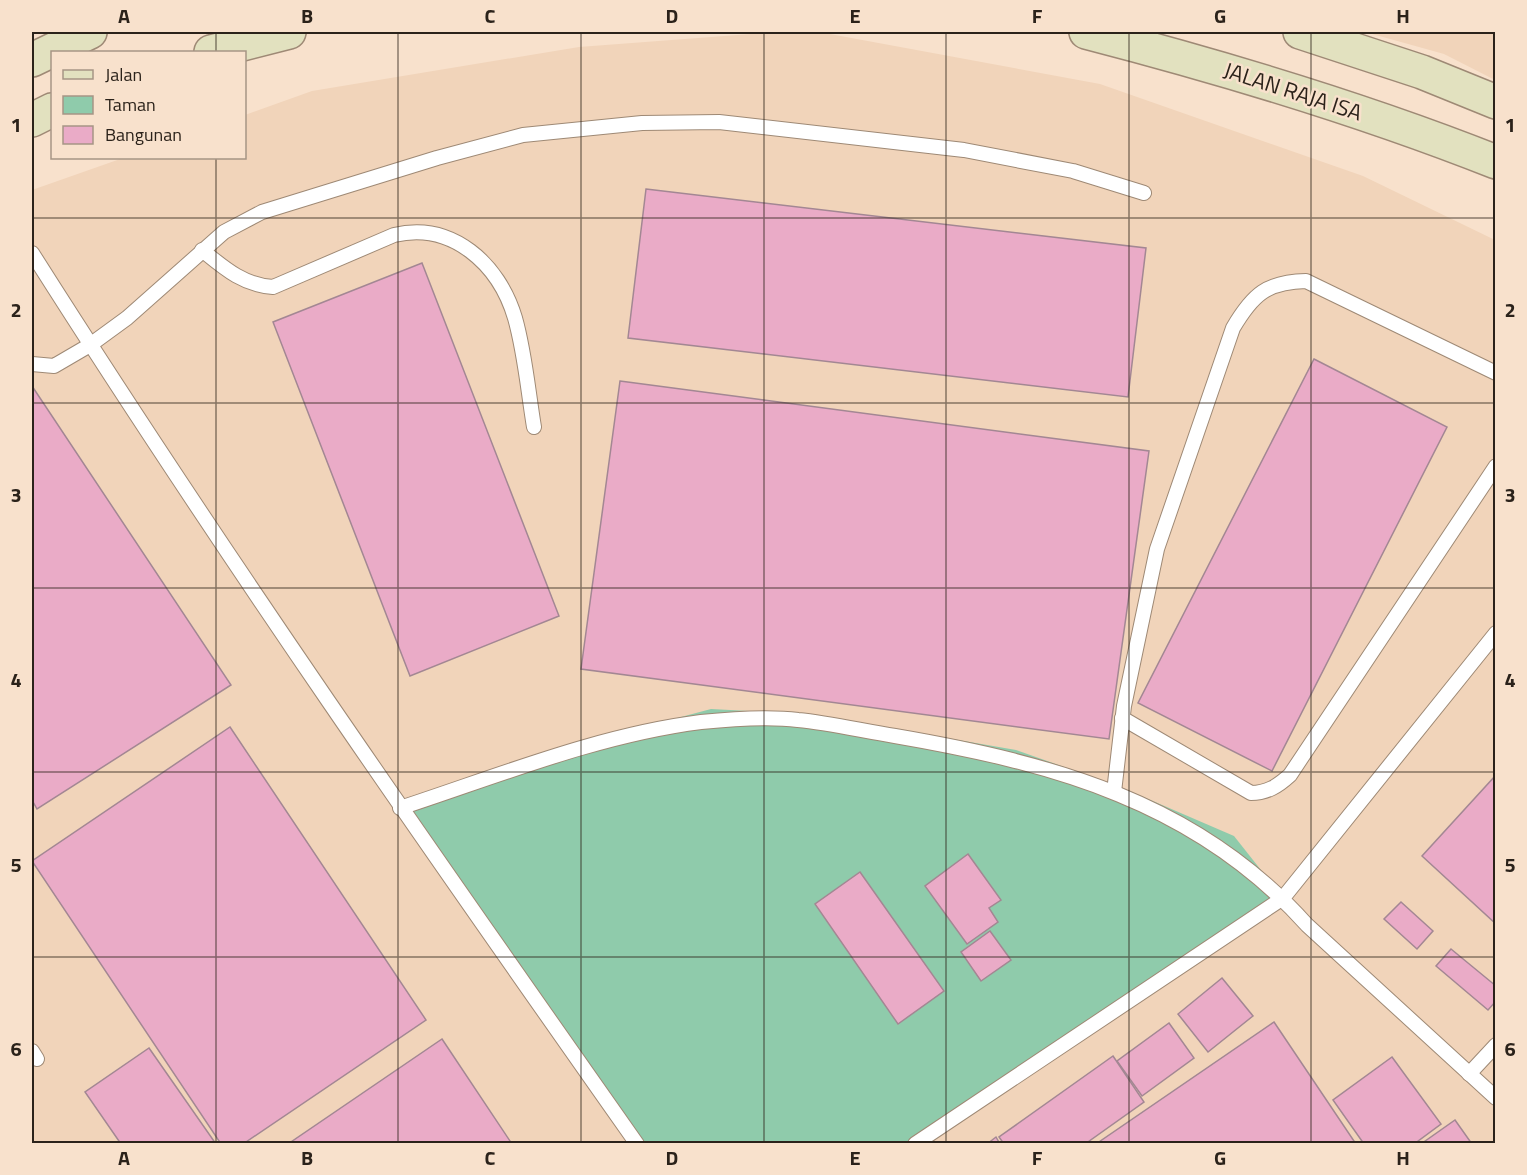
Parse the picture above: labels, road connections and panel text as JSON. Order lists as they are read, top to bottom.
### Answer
{
  "streets": {
    "main road": ["JALAN RAJA ISA"]
  },
  "legend": ["Jalan", "Taman", "Bangunan"],
  "grid": {
    "columns": [
      "A",
      "B",
      "C",
      "D",
      "E",
      "F",
      "G",
      "H"
    ],
    "rows": [
      "1",
      "2",
      "3",
      "4",
      "5",
      "6"
    ]
  }
}
